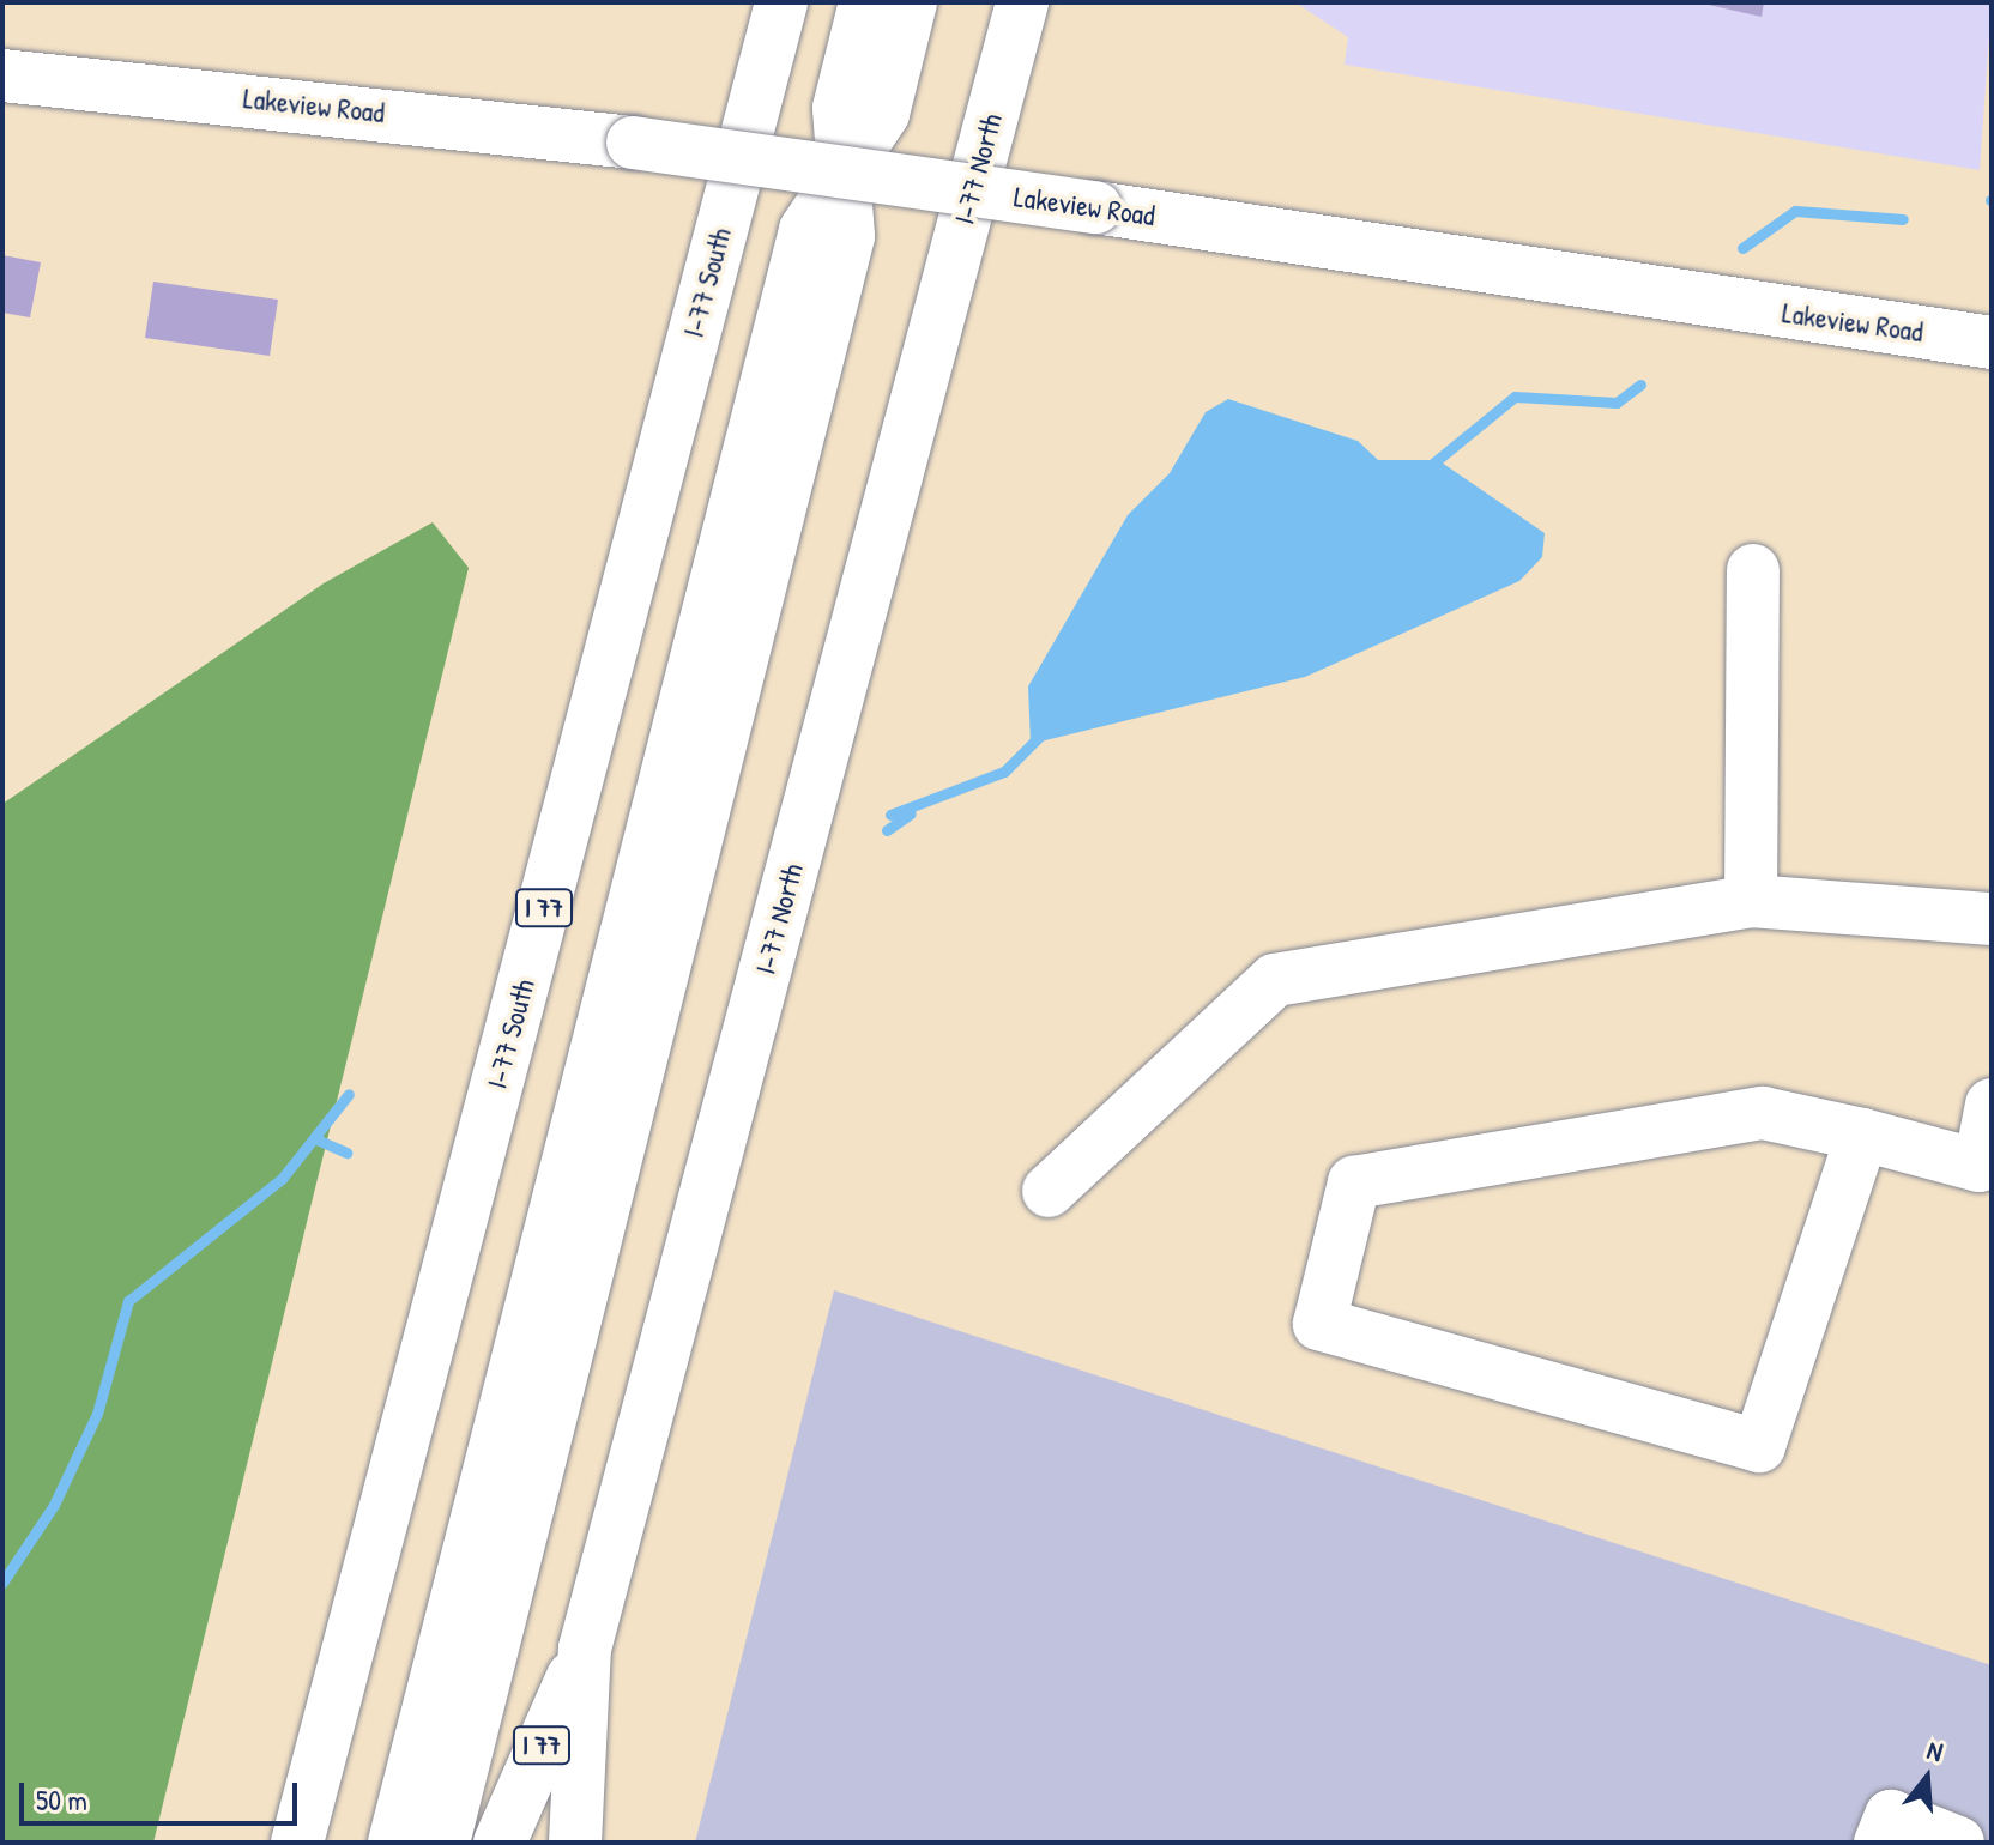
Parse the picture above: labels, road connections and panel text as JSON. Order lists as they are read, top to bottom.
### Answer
{
  "streets": {
    "main road": [
      "Lakeview Road",
      "I-77 North",
      "I-77 South",
      "I 77"
    ]
  },
  "crossings": [
    ["I-77 North", "I 77"]
  ],
  "scale_bar": "50 m",
  "north": "top"
}
